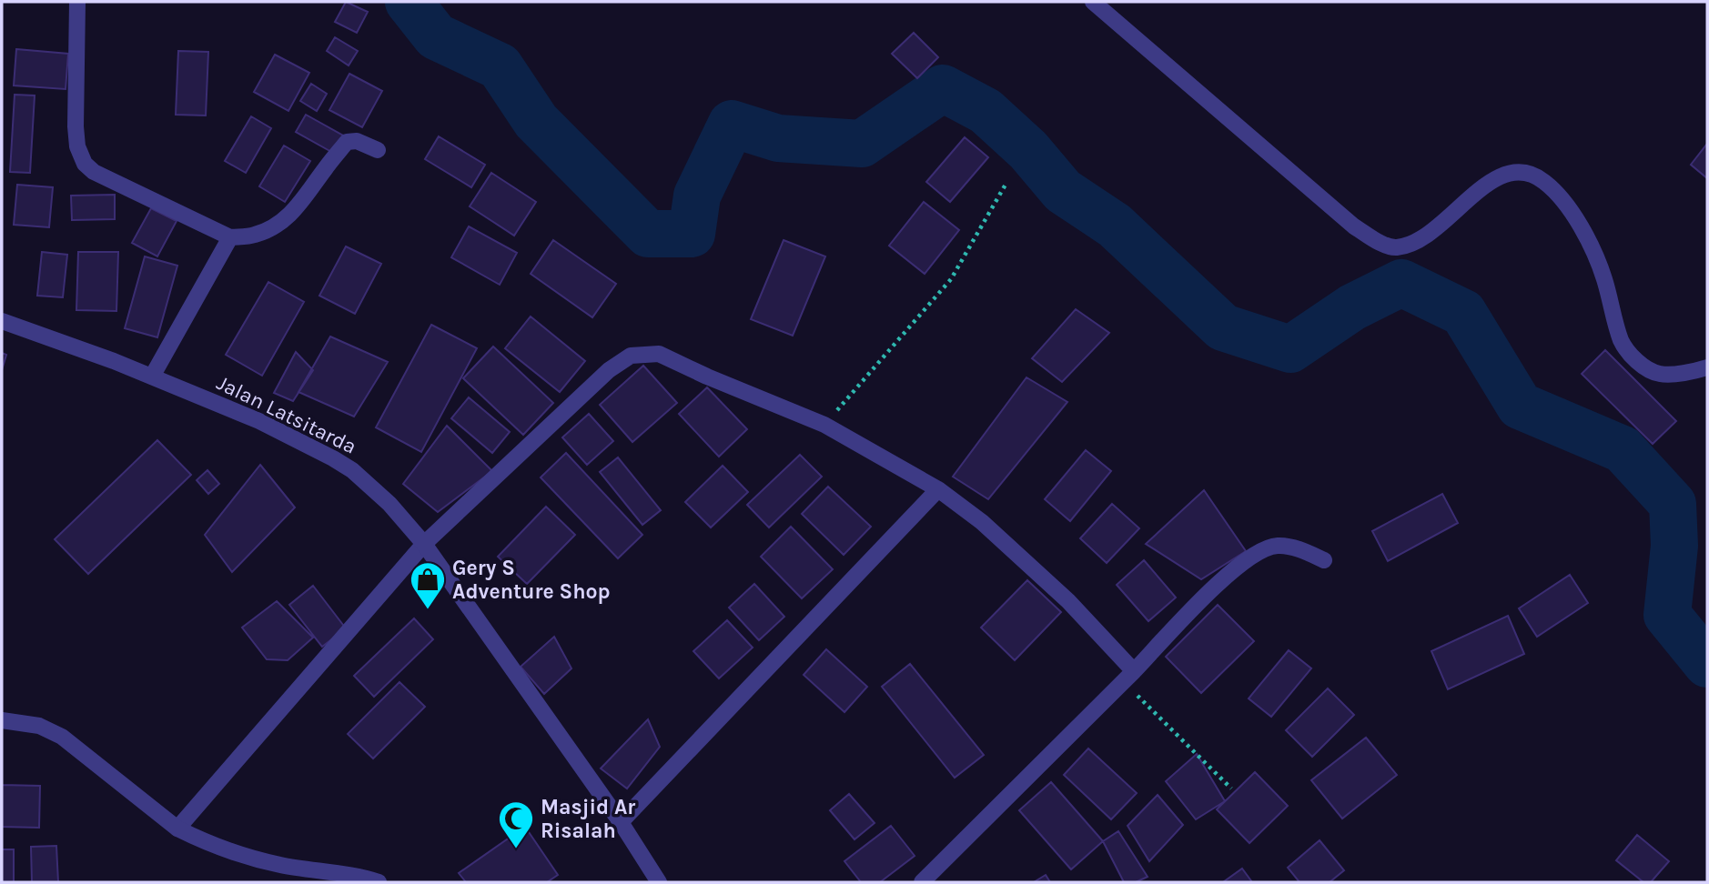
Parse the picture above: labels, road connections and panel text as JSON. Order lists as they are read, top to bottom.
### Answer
{
  "streets": {
    "street": ["Jalan Latsitarda"]
  },
  "places": {
    "shop": ["Gery S Adventure Shop"],
    "mosque": ["Masjid Ar Risalah"]
  }
}
